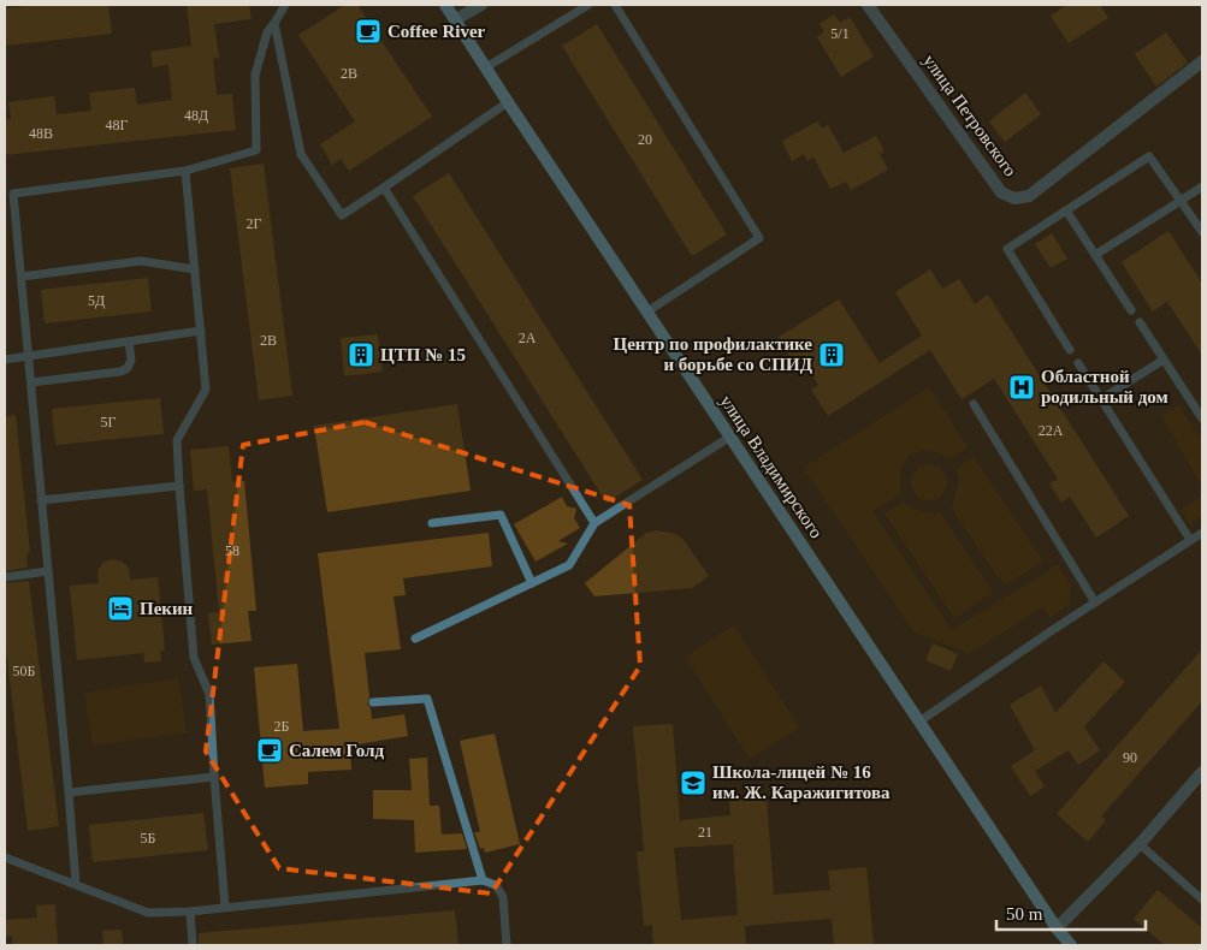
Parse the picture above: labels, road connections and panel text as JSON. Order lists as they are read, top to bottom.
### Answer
{
  "streets": {
    "street": ["улица Петровского", "улица Владимирского"]
  },
  "places": {
    "cafe": ["Coffee River", "Салем Голд"],
    "building": ["ЦТП № 15", "Центр по профилактике и борьбе со СПИД"],
    "hospital": ["Областной родильный дом"],
    "hotel": ["Пекин"],
    "school or university": ["Школа-лицей № 16 им. Ж. Каражигитова"]
  },
  "house_numbers": [
    "5/1",
    "2В",
    "48Д",
    "48Г",
    "48В",
    "20",
    "2Г",
    "5Д",
    "2А",
    "2В",
    "5Г",
    "22А",
    "58",
    "50Б",
    "2Б",
    "90",
    "21",
    "5Б"
  ],
  "scale_bar": "50 m"
}
